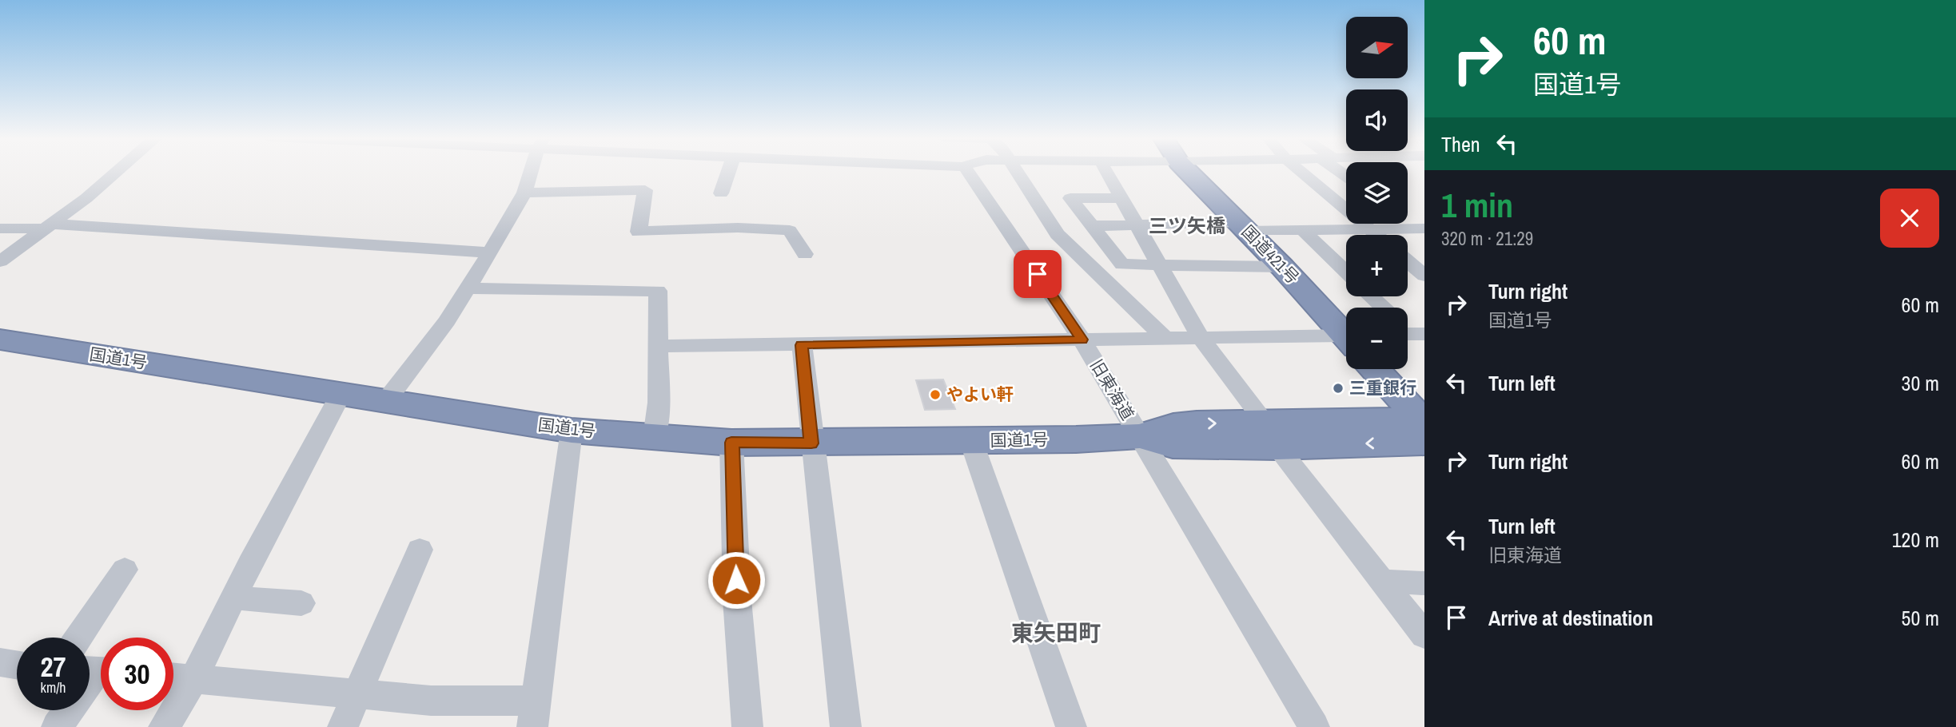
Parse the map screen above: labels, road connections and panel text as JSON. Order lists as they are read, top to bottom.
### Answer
{
  "streets": {
    "highway": ["国道421号", "国道1号"],
    "street": ["旧東海道"]
  },
  "crossings": [
    ["国道1号", "旧東海道"]
  ],
  "districts": ["三ツ矢橋", "東矢田町"],
  "places": ["三重銀行", "やよい軒"],
  "north": "right",
  "page": {
    "turn": ["60 m", "国道1号"],
    "map_buttons": ["+", "−"],
    "then": "Then",
    "heading": ["1 min", "320 m · 21:29"],
    "list": [
      {
        "name": "Turn right",
        "note": "国道1号",
        "value": "60 m"
      },
      {
        "name": "Turn left",
        "value": "30 m"
      },
      {
        "name": "Turn right",
        "value": "60 m"
      },
      {
        "name": "Turn left",
        "note": "旧東海道",
        "value": "120 m"
      },
      {
        "name": "Arrive at destination",
        "value": "50 m"
      }
    ],
    "speed": "27 km/h",
    "limit": "30"
  }
}
